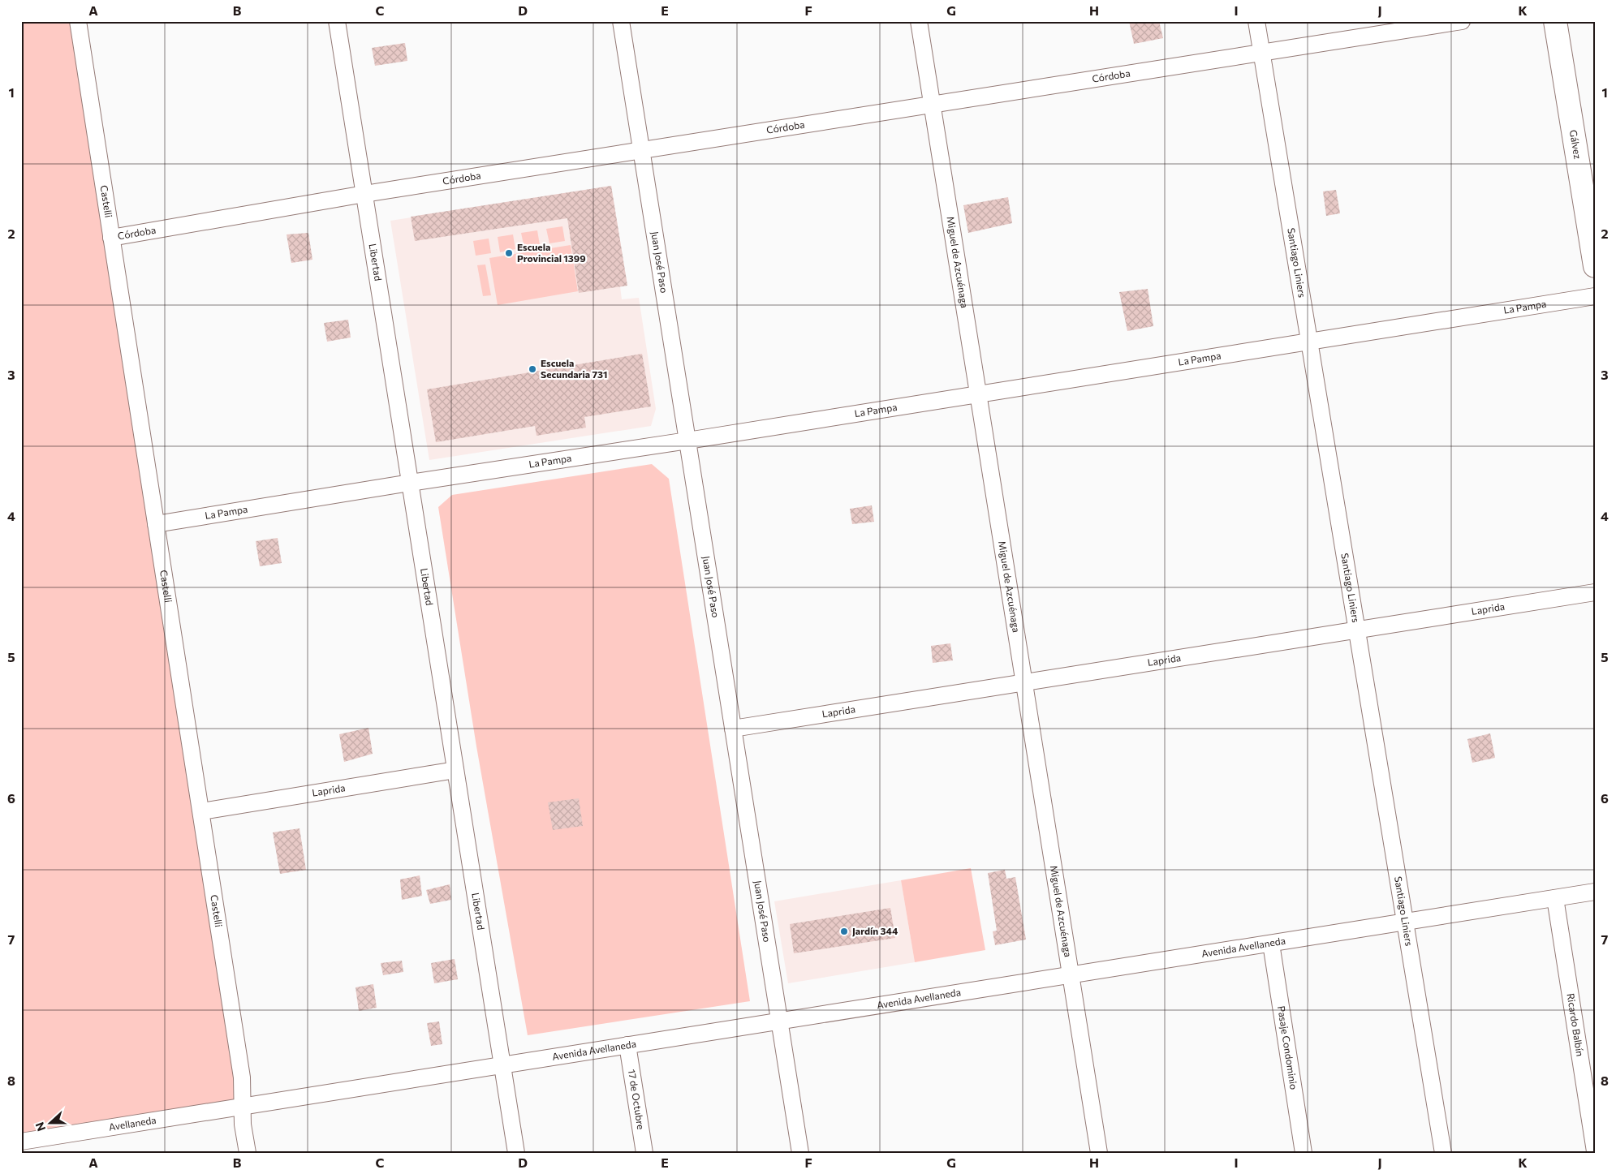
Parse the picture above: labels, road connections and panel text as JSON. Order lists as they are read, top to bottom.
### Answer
{
  "streets": {
    "main road": ["Gálvez"],
    "street": [
      "Córdoba",
      "Castelli",
      "Libertad",
      "Juan José Paso",
      "Miguel de Azcuénaga",
      "Santiago Liniers",
      "La Pampa",
      "Laprida",
      "Avenida Avellaneda",
      "Ricardo Balbín",
      "Pasaje Condominio",
      "17 de Octubre",
      "Avellaneda"
    ]
  },
  "crossings": [
    ["Córdoba", "Castelli"],
    ["Córdoba", "Libertad"],
    ["Córdoba", "Juan José Paso"],
    ["Córdoba", "Miguel de Azcuénaga"],
    ["Córdoba", "Santiago Liniers"],
    ["Castelli", "La Pampa"],
    ["Castelli", "Laprida"],
    ["Castelli", "Avenida Avellaneda"],
    ["Castelli", "Avellaneda"],
    ["Libertad", "La Pampa"],
    ["Libertad", "Laprida"],
    ["Libertad", "Avenida Avellaneda"],
    ["Juan José Paso", "La Pampa"],
    ["Juan José Paso", "Laprida"],
    ["Juan José Paso", "Avenida Avellaneda"],
    ["Miguel de Azcuénaga", "La Pampa"],
    ["Miguel de Azcuénaga", "Laprida"],
    ["Miguel de Azcuénaga", "Avenida Avellaneda"],
    ["Santiago Liniers", "La Pampa"],
    ["Santiago Liniers", "Laprida"],
    ["Santiago Liniers", "Avenida Avellaneda"],
    ["Avenida Avellaneda", "Ricardo Balbín"],
    ["Avenida Avellaneda", "Pasaje Condominio"],
    ["Avenida Avellaneda", "17 de Octubre"],
    ["Avenida Avellaneda", "Avellaneda"]
  ],
  "places": ["Escuela Provincial 1399", "Escuela Secundaria 731", "Jardín 344"],
  "north": "left",
  "grid": {
    "columns": [
      "A",
      "B",
      "C",
      "D",
      "E",
      "F",
      "G",
      "H",
      "I",
      "J",
      "K"
    ],
    "rows": [
      "1",
      "2",
      "3",
      "4",
      "5",
      "6",
      "7",
      "8"
    ]
  }
}
